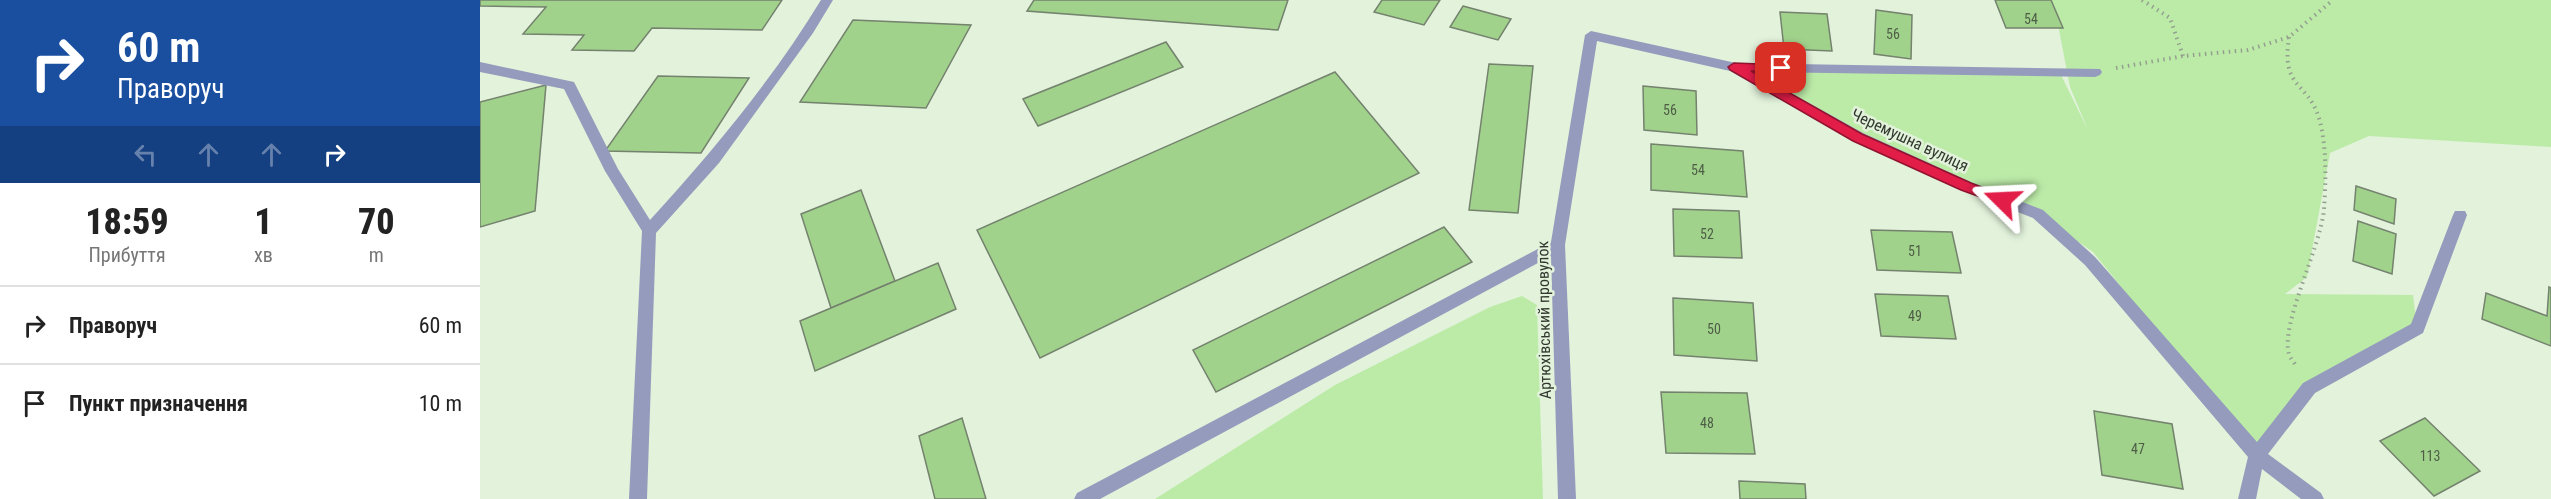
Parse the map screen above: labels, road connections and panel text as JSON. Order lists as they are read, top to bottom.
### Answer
{
  "streets": {
    "street": ["Черемушна вулиця", "Артюхівський провулок"]
  },
  "crossings": [
    ["Черемушна вулиця", "Артюхівський провулок"]
  ],
  "house_numbers": [
    "54",
    "56",
    "56",
    "54",
    "52",
    "51",
    "49",
    "50",
    "48",
    "47",
    "113"
  ],
  "page": {
    "turn": ["60 m", "Праворуч"],
    "eta": [
      "18:59",
      "Прибуття",
      "1",
      "хв",
      "70",
      "m"
    ],
    "list": [
      {
        "name": "Праворуч",
        "value": "60 m"
      },
      {
        "name": "Пункт призначення",
        "value": "10 m"
      }
    ]
  }
}
